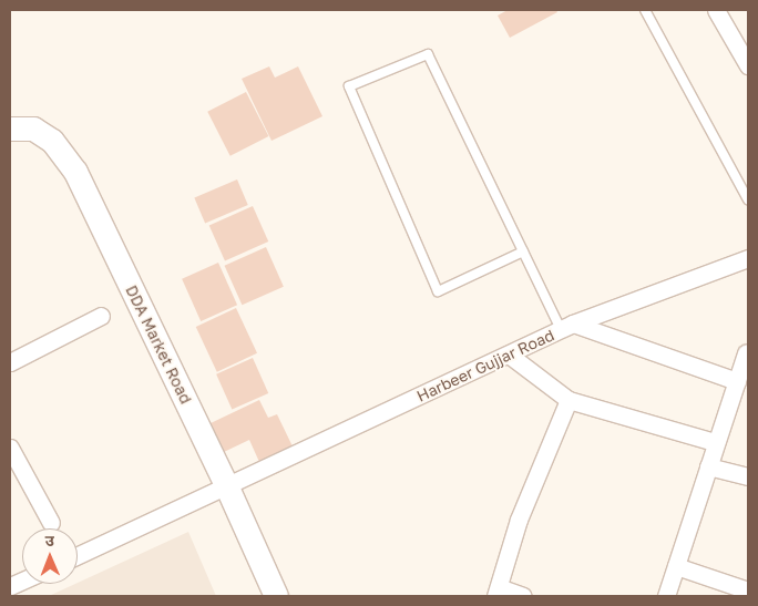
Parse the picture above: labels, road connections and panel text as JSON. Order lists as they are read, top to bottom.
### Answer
{
  "streets": {
    "street": ["DDA Market Road", "Harbeer Gujjar Road"]
  },
  "crossings": [
    ["DDA Market Road", "Harbeer Gujjar Road"]
  ],
  "north": "top"
}
